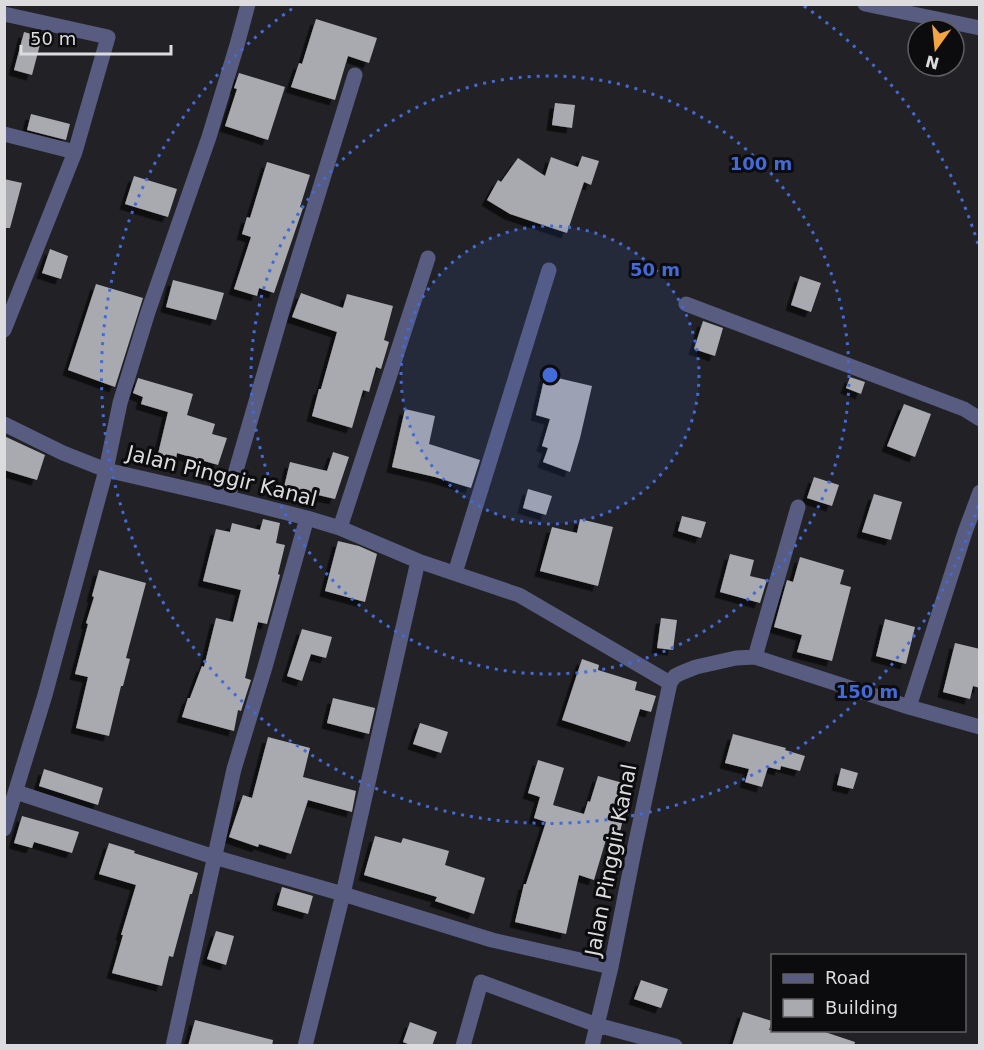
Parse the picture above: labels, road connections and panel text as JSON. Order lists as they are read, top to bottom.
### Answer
{
  "streets": {
    "street": ["Jalan Pinggir Kanal"]
  },
  "legend": ["Road", "Building"],
  "scale_bar": "50 m",
  "north": "bottom",
  "rings": ["100 m", "50 m", "150 m"]
}
